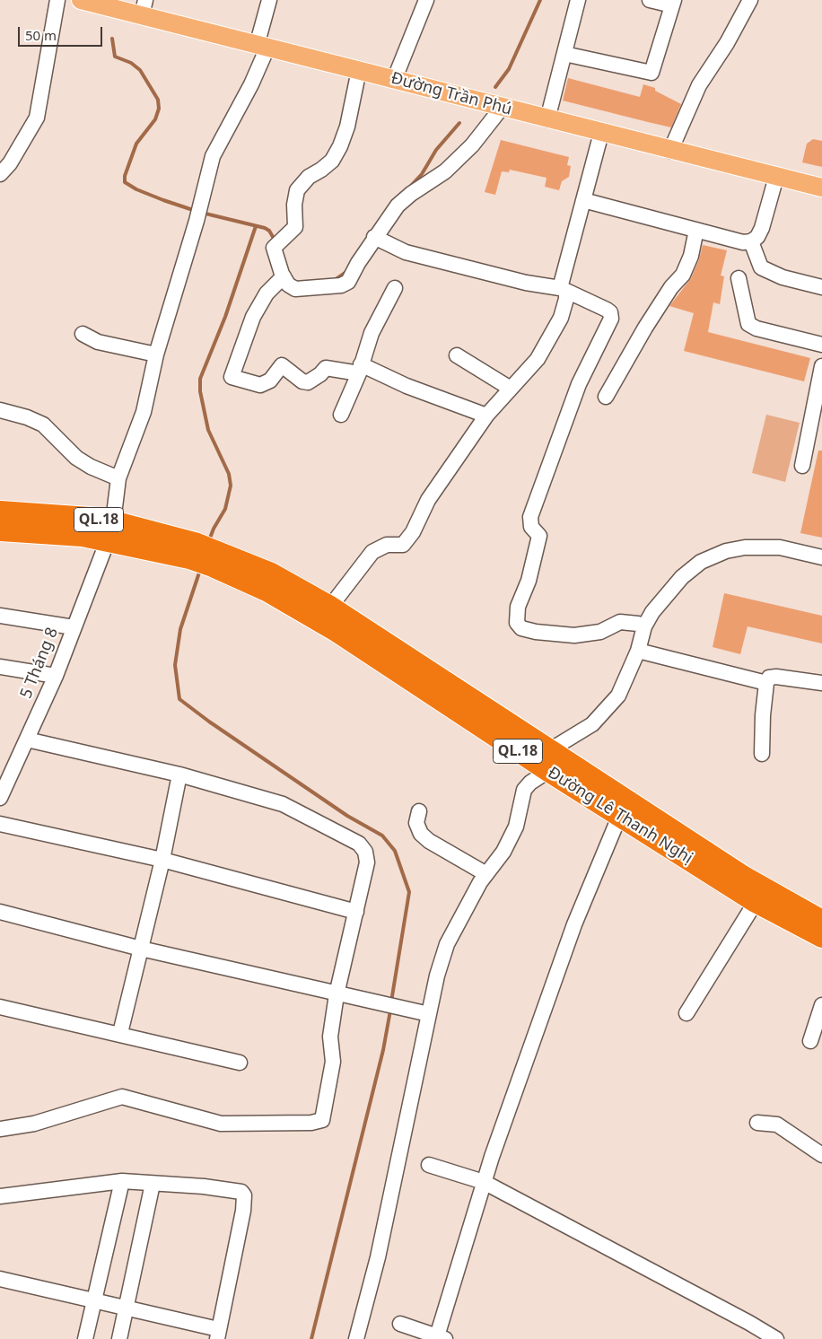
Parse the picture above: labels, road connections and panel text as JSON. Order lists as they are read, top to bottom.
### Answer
{
  "streets": {
    "highway": ["QL.18", "Đường Lê Thanh Nghị"],
    "main road": ["Đường Trần Phú"],
    "street": ["5 Tháng 8"]
  },
  "crossings": [
    ["Đường Trần Phú", "5 Tháng 8"],
    ["QL.18", "5 Tháng 8"],
    ["QL.18", "Đường Lê Thanh Nghị"]
  ],
  "scale_bar": "50 m"
}
